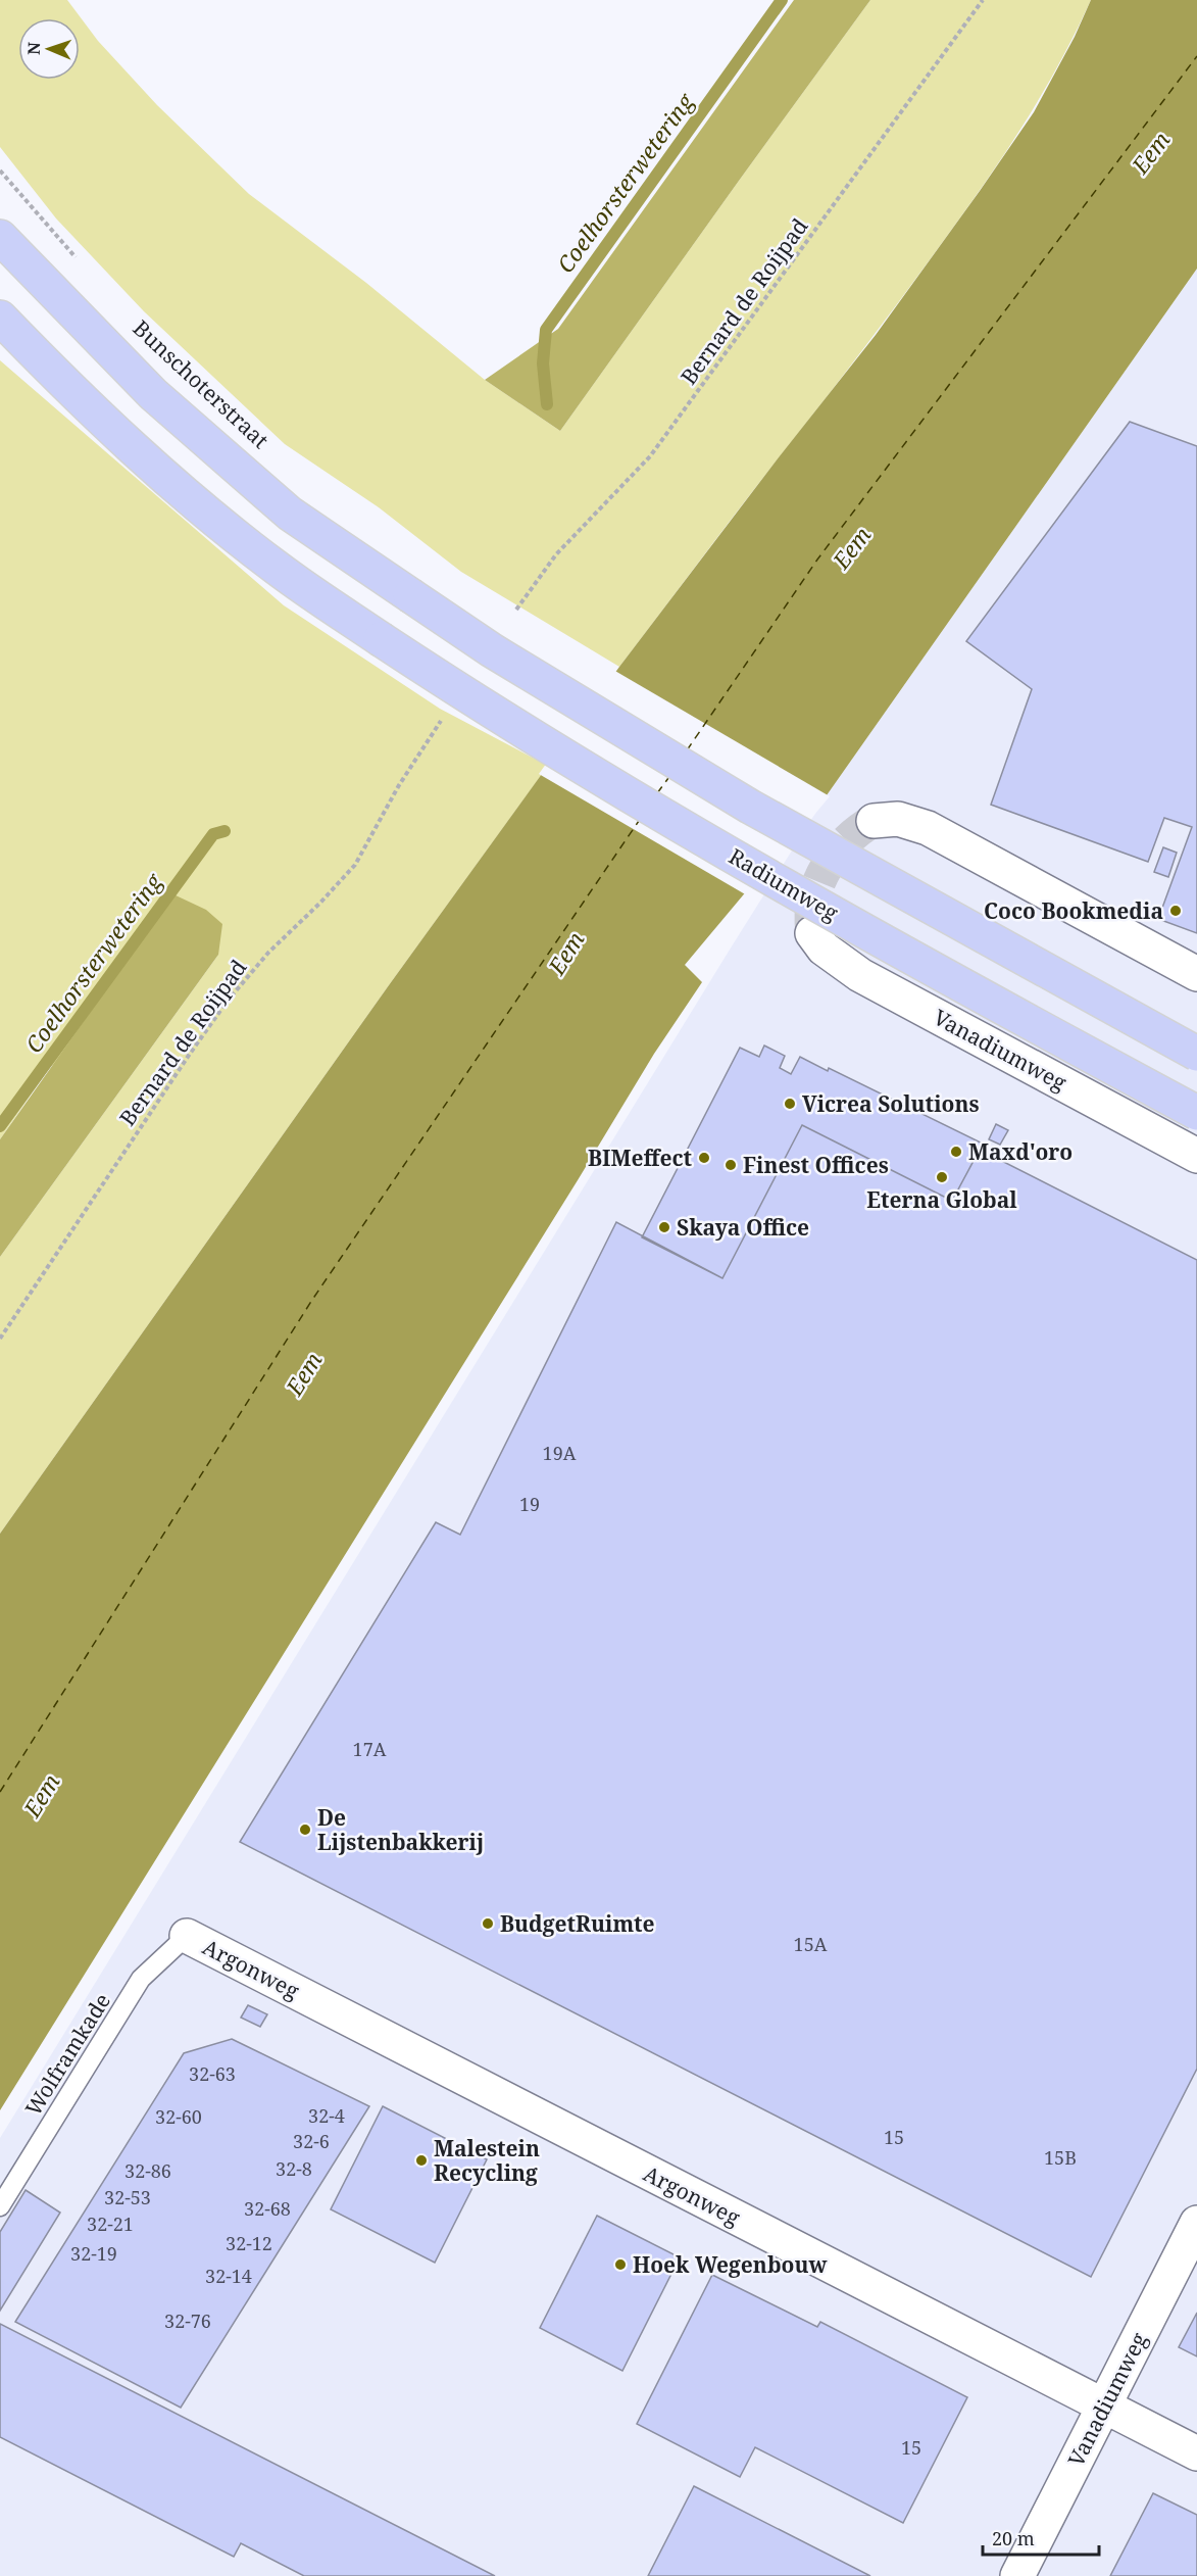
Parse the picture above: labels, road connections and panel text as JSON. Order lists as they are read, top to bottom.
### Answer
{
  "streets": {
    "main road": ["Bunschoterstraat", "Radiumweg"],
    "street": ["Vanadiumweg", "Argonweg"],
    "lane": ["Wolframkade"],
    "path": ["Bernard de Roijpad"]
  },
  "crossings": [
    ["Vanadiumweg", "Argonweg"],
    ["Argonweg", "Wolframkade"]
  ],
  "water": ["Eem", "Coelhorsterwetering"],
  "places": [
    "Coco Bookmedia",
    "Vicrea Solutions",
    "Maxd'oro",
    "BIMeffect",
    "Finest Offices",
    "Eterna Global",
    "Skaya Office",
    "De Lijstenbakkerij",
    "BudgetRuimte",
    "Malestein Recycling",
    "Hoek Wegenbouw"
  ],
  "house_numbers": [
    "19A",
    "19",
    "17A",
    "15A",
    "32-63",
    "32-4",
    "32-60",
    "15",
    "32-6",
    "15B",
    "32-8",
    "32-86",
    "32-53",
    "32-68",
    "32-21",
    "32-12",
    "32-19",
    "32-14",
    "32-76",
    "15"
  ],
  "scale_bar": "20 m",
  "north": "left"
}
